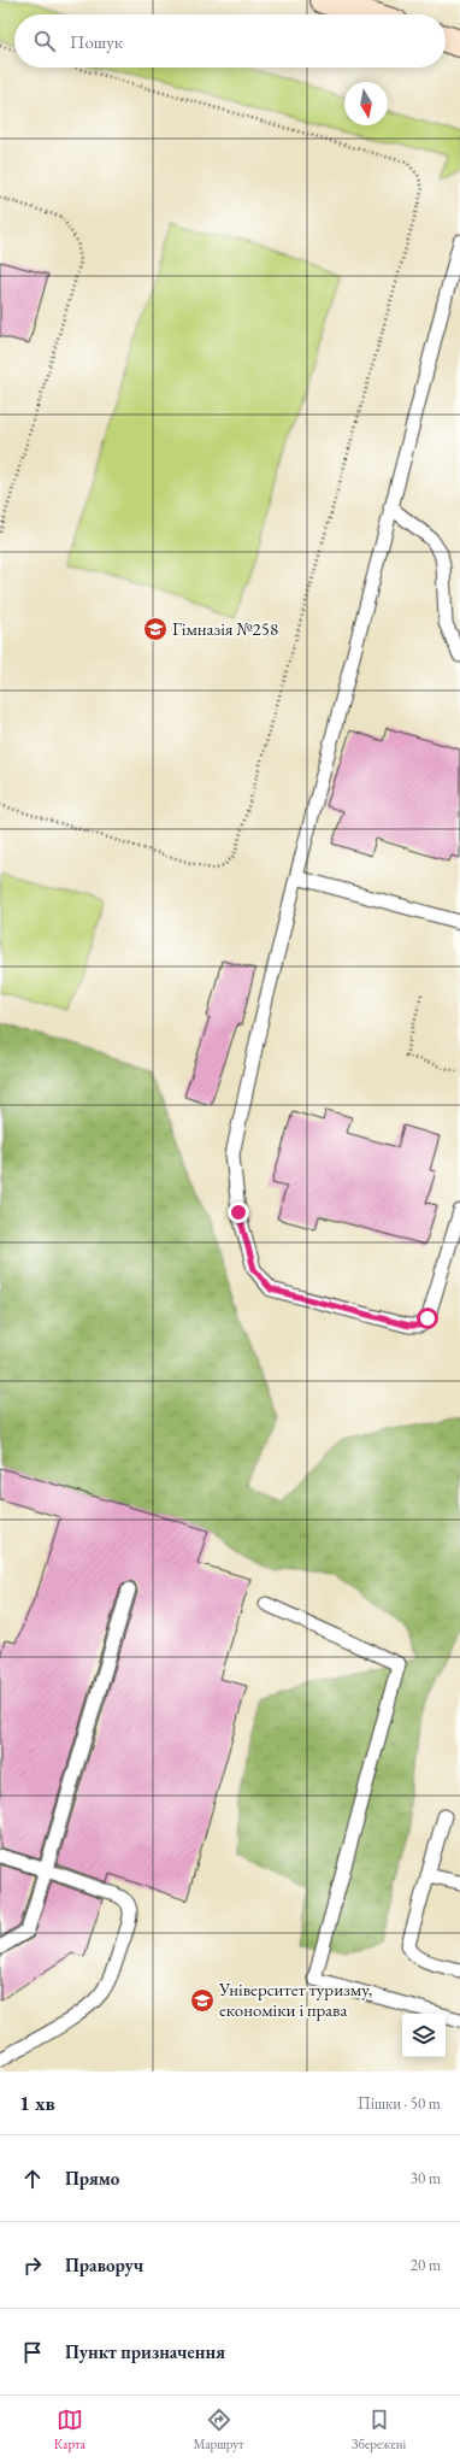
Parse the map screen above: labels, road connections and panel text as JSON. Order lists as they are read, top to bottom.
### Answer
{
  "places": {
    "school or university": ["Гімназія №258", "Університет туризму, економіки і права"]
  },
  "north": "bottom",
  "page": {
    "search": "Пошук",
    "heading": ["1 хв", "Пішки · 50 m"],
    "list": [
      ["Прямо", "30 m"],
      ["Праворуч", "20 m"],
      "Пункт призначення"
    ],
    "nav": ["Карта", "Маршрут", "Збережені"]
  }
}
